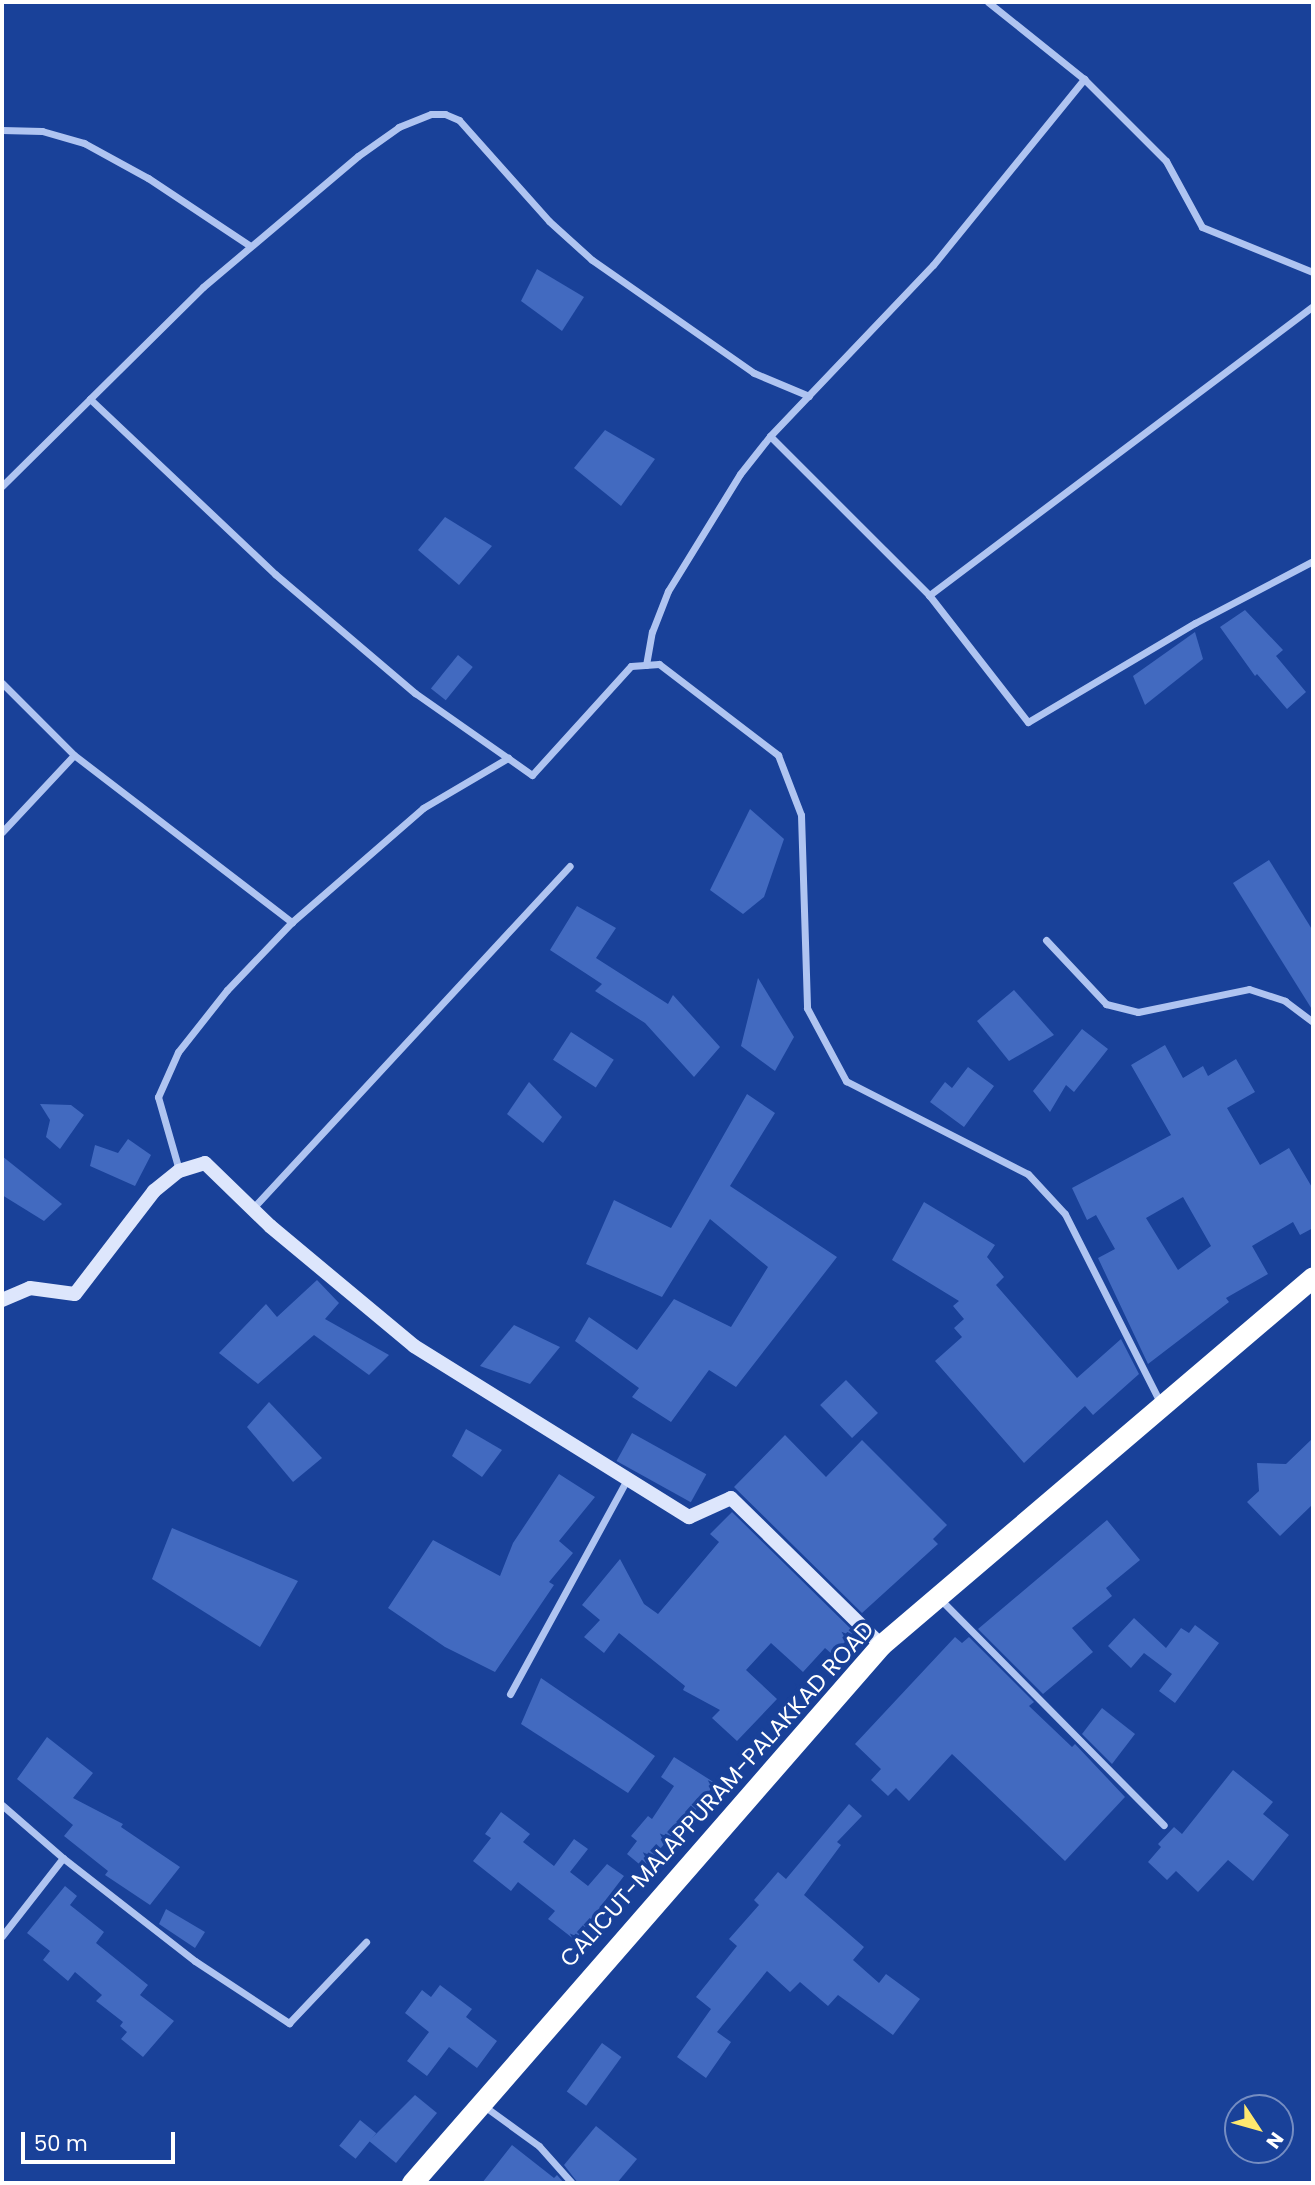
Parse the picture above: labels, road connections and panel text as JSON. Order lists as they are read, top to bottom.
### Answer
{
  "streets": {
    "highway": ["CALICUT-MALAPPURAM-PALAKKAD ROAD"]
  },
  "scale_bar": "50 m",
  "north": "bottom right"
}
